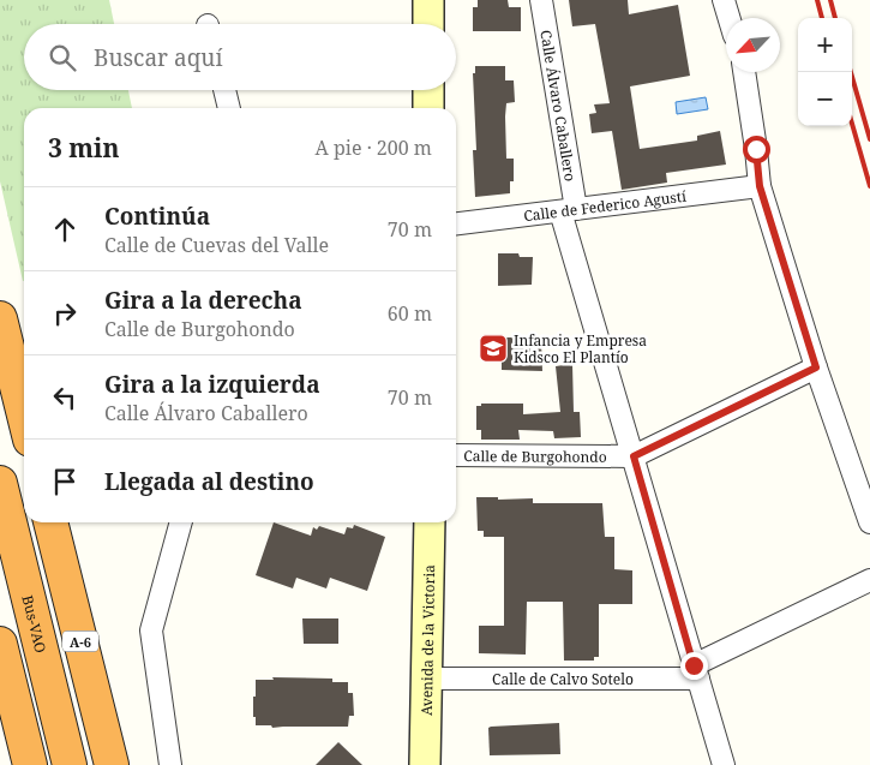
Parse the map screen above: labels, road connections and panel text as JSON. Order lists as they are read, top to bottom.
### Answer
{
  "streets": {
    "highway": ["Bus-VAO", "A-6"],
    "street": [
      "Calle Álvaro Caballero",
      "Calle de Federico Agustí",
      "Calle de Burgohondo",
      "Avenida de la Victoria",
      "Calle de Calvo Sotelo"
    ]
  },
  "crossings": [
    ["Calle Álvaro Caballero", "Calle de Federico Agustí"],
    ["Calle Álvaro Caballero", "Calle de Burgohondo"],
    ["Calle Álvaro Caballero", "Calle de Calvo Sotelo"],
    ["Avenida de la Victoria", "Calle de Calvo Sotelo"]
  ],
  "places": {
    "school or university": ["Infancia y Empresa Kidsco El Plantío"]
  },
  "north": "bottom left",
  "page": {
    "map_buttons": ["+", "−"],
    "search": "Buscar aquí",
    "heading": ["3 min", "A pie · 200 m"],
    "list": [
      ["Continúa", "Calle de Cuevas del Valle", "70 m"],
      ["Gira a la derecha", "Calle de Burgohondo", "60 m"],
      ["Gira a la izquierda", "Calle Álvaro Caballero", "70 m"],
      "Llegada al destino"
    ]
  }
}
